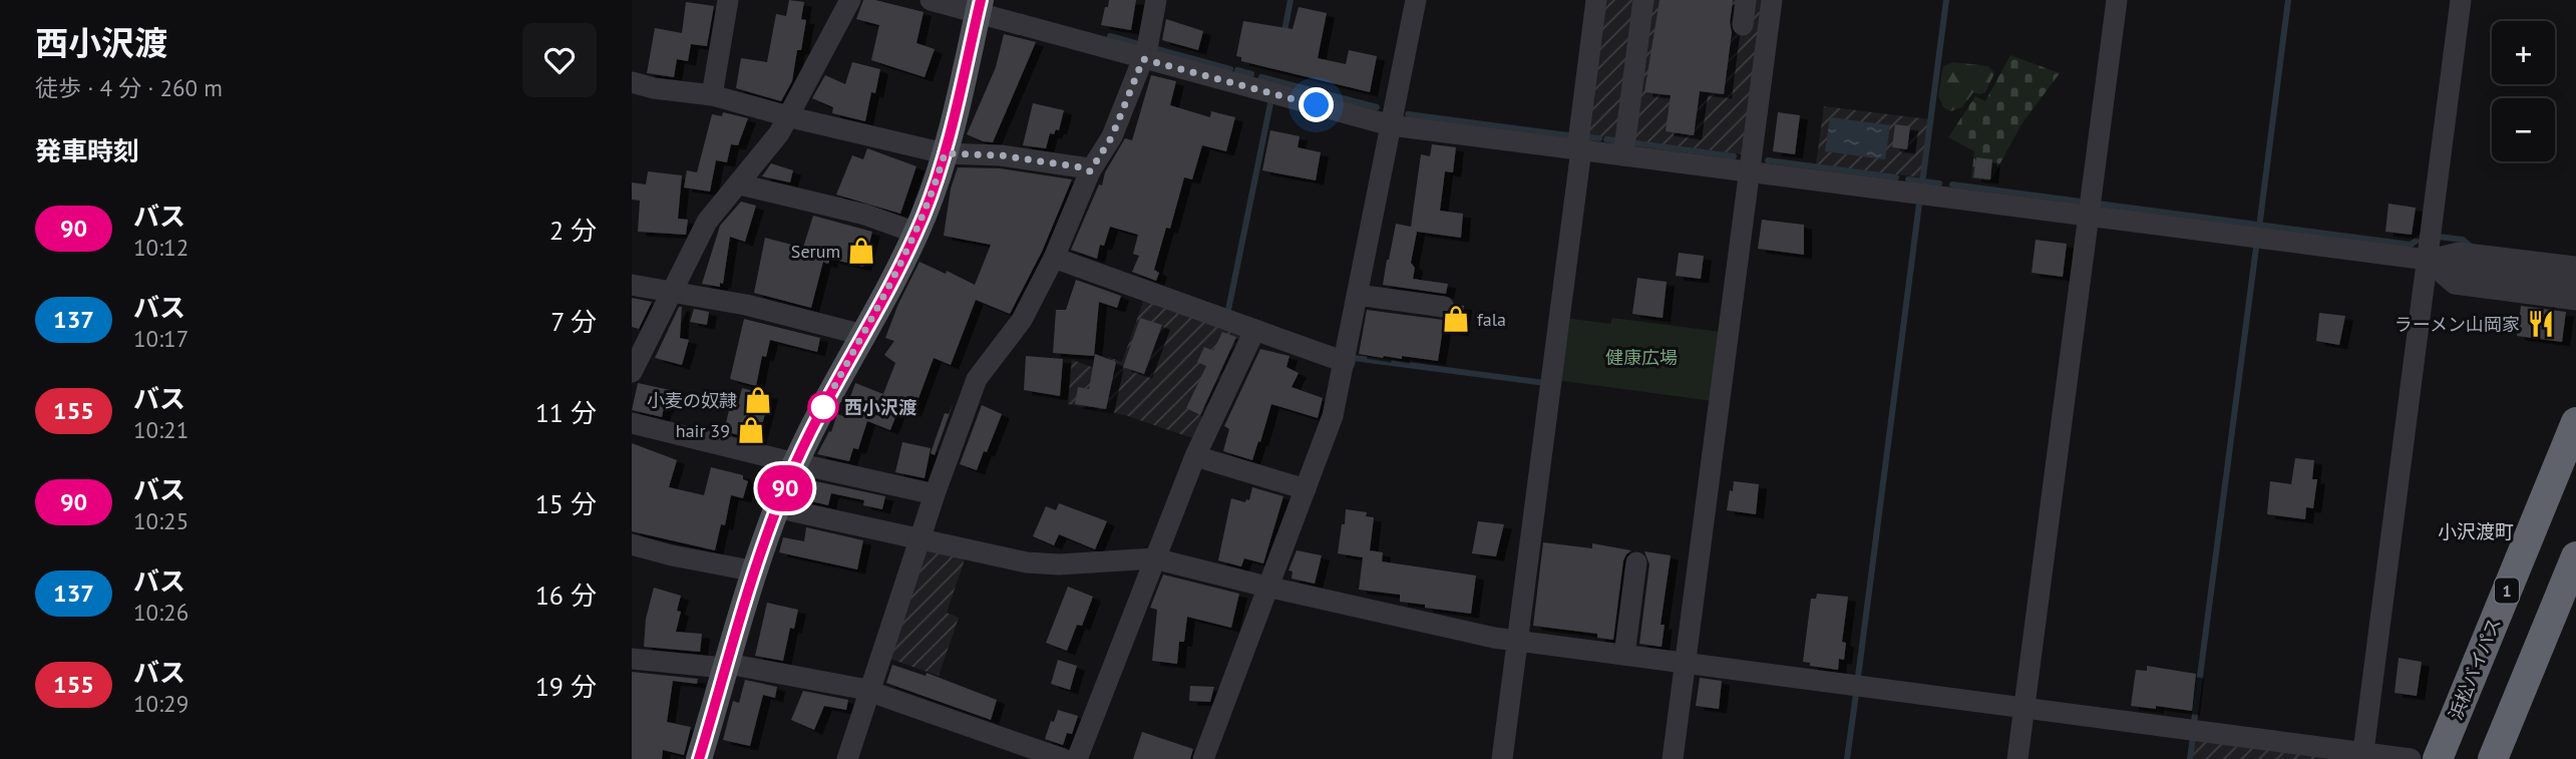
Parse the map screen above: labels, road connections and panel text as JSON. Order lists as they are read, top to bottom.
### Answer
{
  "streets": {
    "highway": ["1", "浜松バイパス"]
  },
  "districts": ["小沢渡町"],
  "parks": ["健康広場"],
  "places": {
    "shop": [
      "Serum",
      "fala",
      "小麦の奴隷",
      "hair 39"
    ],
    "restaurant": ["ラーメン山岡家"],
    "other": ["西小沢渡"]
  },
  "lines": ["bus line 90"],
  "page": {
    "heading": [
      ["西小沢渡", "徒歩 · 4 分 · 260 m"],
      "発車時刻"
    ],
    "on_map": "90",
    "map_buttons": ["+", "−"],
    "list": [
      {
        "mark": "90",
        "name": "バス",
        "note": "10:12",
        "value": "2 分"
      },
      {
        "mark": "137",
        "name": "バス",
        "note": "10:17",
        "value": "7 分"
      },
      {
        "mark": "155",
        "name": "バス",
        "note": "10:21",
        "value": "11 分"
      },
      {
        "mark": "90",
        "name": "バス",
        "note": "10:25",
        "value": "15 分"
      },
      {
        "mark": "137",
        "name": "バス",
        "note": "10:26",
        "value": "16 分"
      },
      {
        "mark": "155",
        "name": "バス",
        "note": "10:29",
        "value": "19 分"
      }
    ]
  }
}
